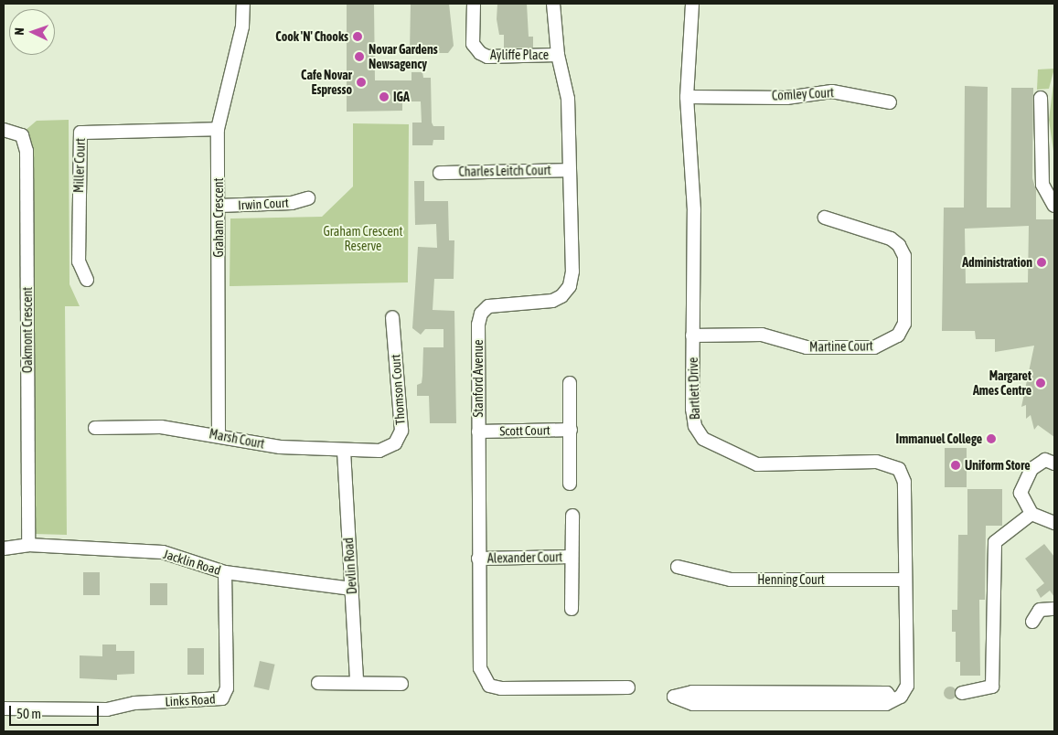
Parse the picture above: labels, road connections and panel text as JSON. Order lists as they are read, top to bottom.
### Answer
{
  "streets": {
    "street": [
      "Ayliffe Place",
      "Comley Court",
      "Miller Court",
      "Charles Leitch Court",
      "Irwin Court",
      "Graham Crescent",
      "Oakmont Crescent",
      "Martine Court",
      "Stanford Avenue",
      "Bartlett Drive",
      "Thomson Court",
      "Scott Court",
      "Marsh Court",
      "Alexander Court",
      "Jacklin Road",
      "Devlin Road",
      "Henning Court",
      "Links Road"
    ]
  },
  "crossings": [
    ["Ayliffe Place", "Stanford Avenue"],
    ["Comley Court", "Bartlett Drive"],
    ["Miller Court", "Graham Crescent"],
    ["Charles Leitch Court", "Stanford Avenue"],
    ["Irwin Court", "Graham Crescent"],
    ["Graham Crescent", "Marsh Court"],
    ["Oakmont Crescent", "Jacklin Road"],
    ["Martine Court", "Bartlett Drive"],
    ["Stanford Avenue", "Scott Court"],
    ["Stanford Avenue", "Alexander Court"],
    ["Bartlett Drive", "Henning Court"],
    ["Thomson Court", "Marsh Court"],
    ["Marsh Court", "Devlin Road"],
    ["Jacklin Road", "Devlin Road"],
    ["Jacklin Road", "Links Road"]
  ],
  "parks": ["Graham Crescent Reserve"],
  "places": [
    "Cook 'N' Chooks",
    "Novar Gardens Newsagency",
    "Cafe Novar Espresso",
    "IGA",
    "Administration",
    "Margaret Ames Centre",
    "Immanuel College",
    "Uniform Store"
  ],
  "scale_bar": "50 m",
  "north": "left"
}
